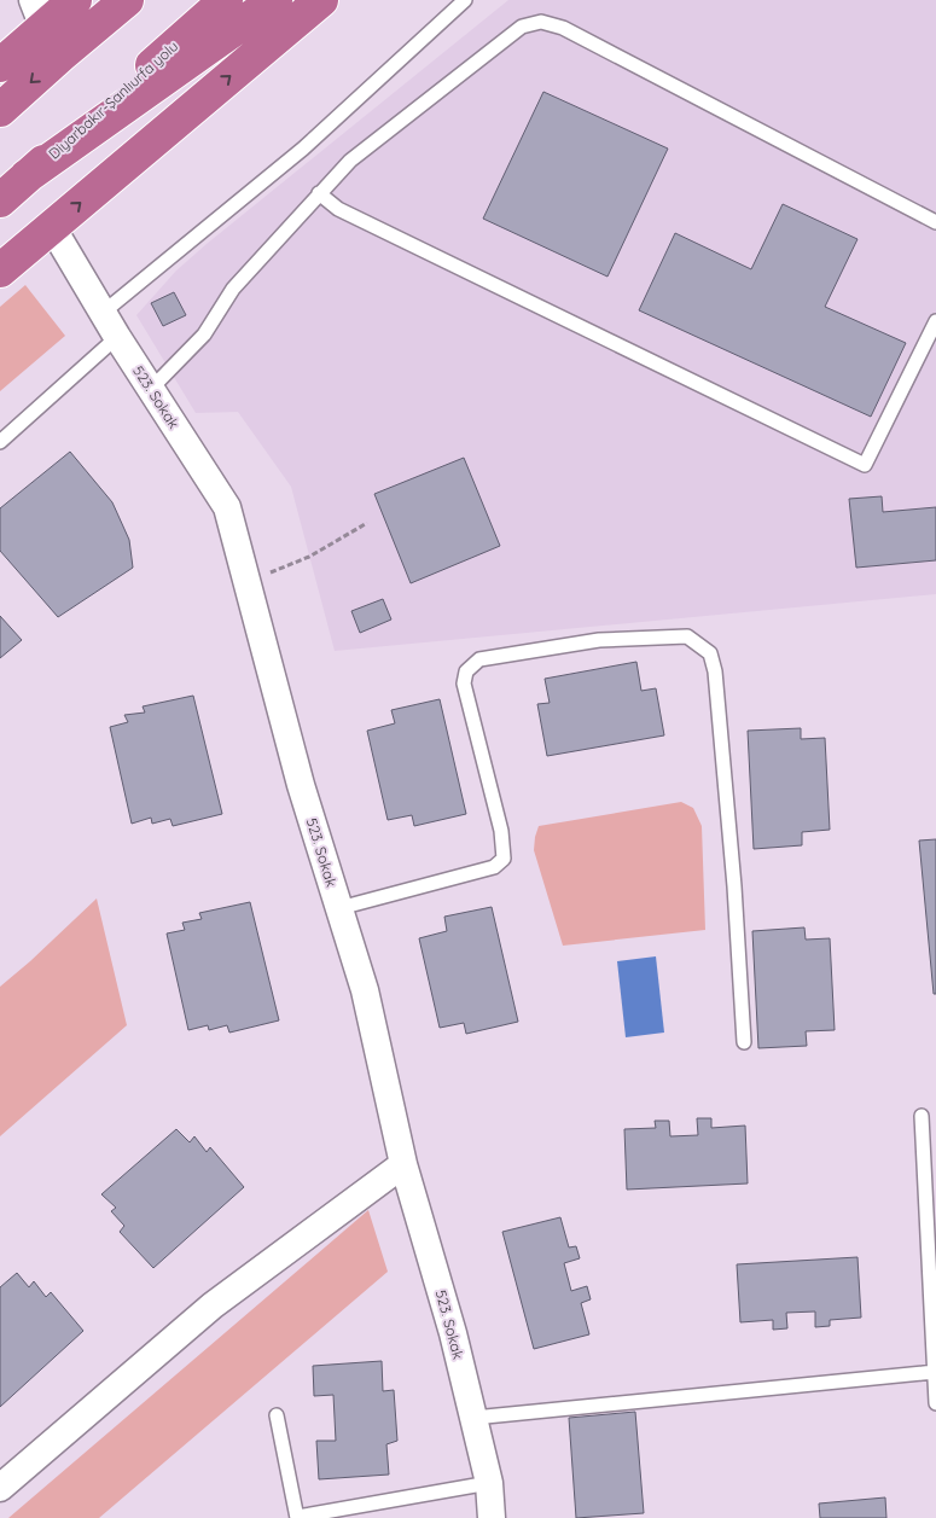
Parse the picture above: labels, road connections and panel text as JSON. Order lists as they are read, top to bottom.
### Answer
{
  "streets": {
    "highway": ["Diyarbakır-Şanlıurfa yolu"],
    "street": ["523. Sokak"]
  }
}
